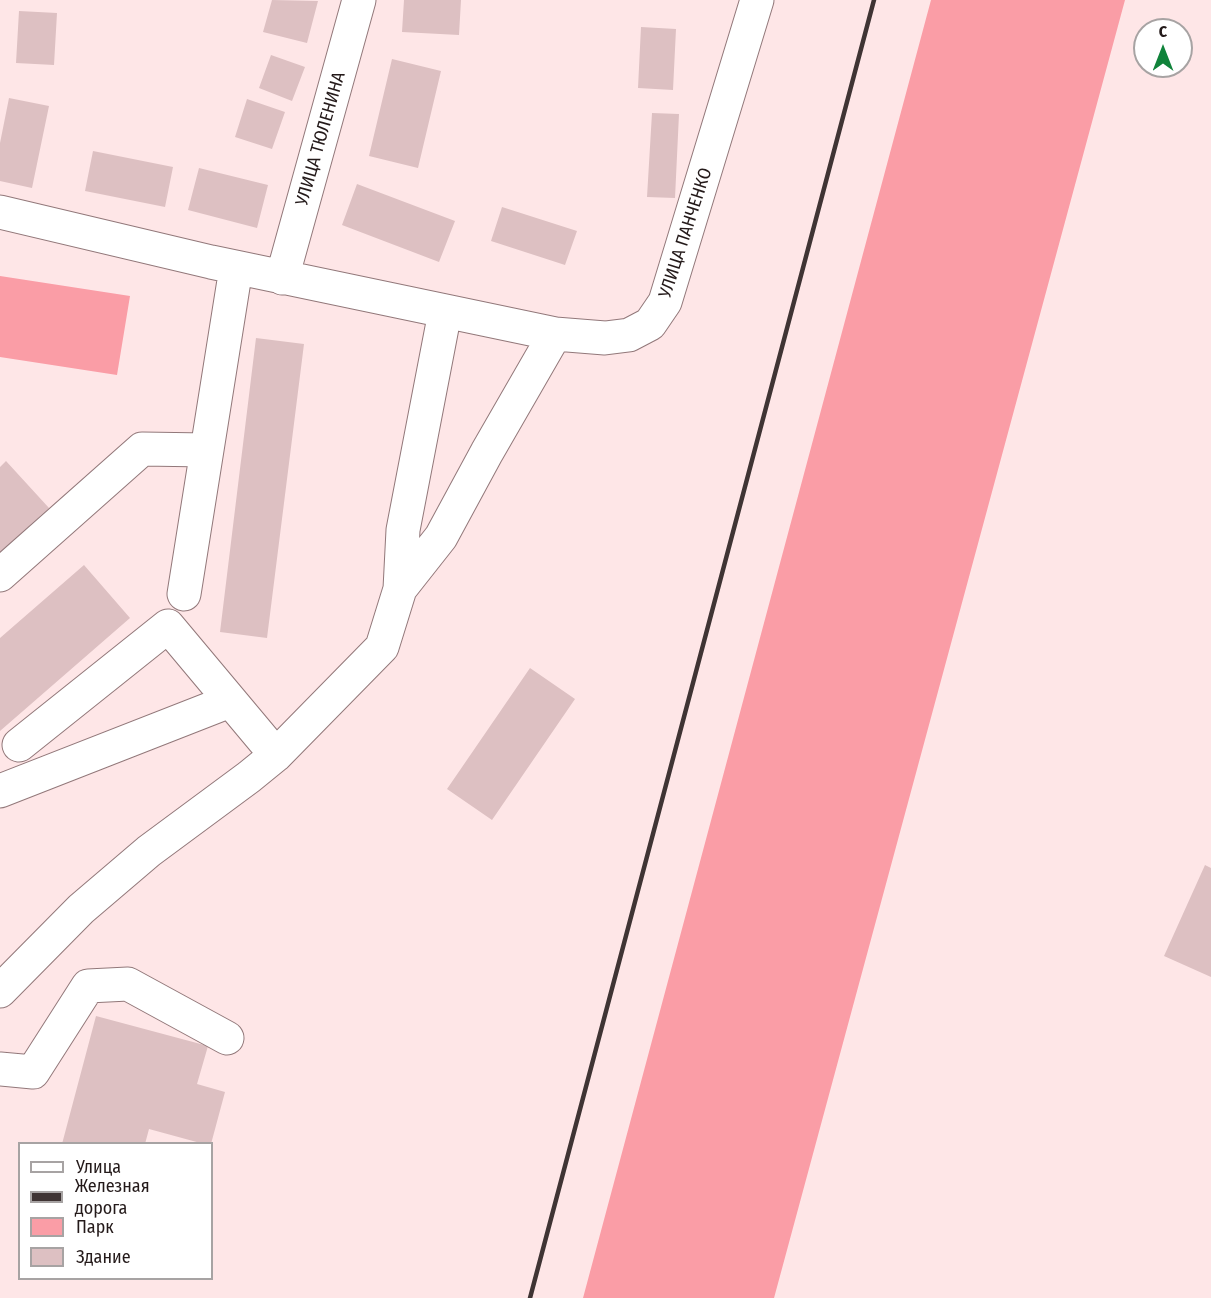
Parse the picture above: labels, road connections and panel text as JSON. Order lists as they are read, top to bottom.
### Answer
{
  "streets": {
    "street": ["УЛИЦА ТЮЛЕНИНА", "УЛИЦА ПАНЧЕНКО"]
  },
  "crossings": [
    ["УЛИЦА ТЮЛЕНИНА", "УЛИЦА ПАНЧЕНКО"]
  ],
  "legend": [
    "Улица",
    "Железная дорога",
    "Парк",
    "Здание"
  ],
  "north": "top"
}
